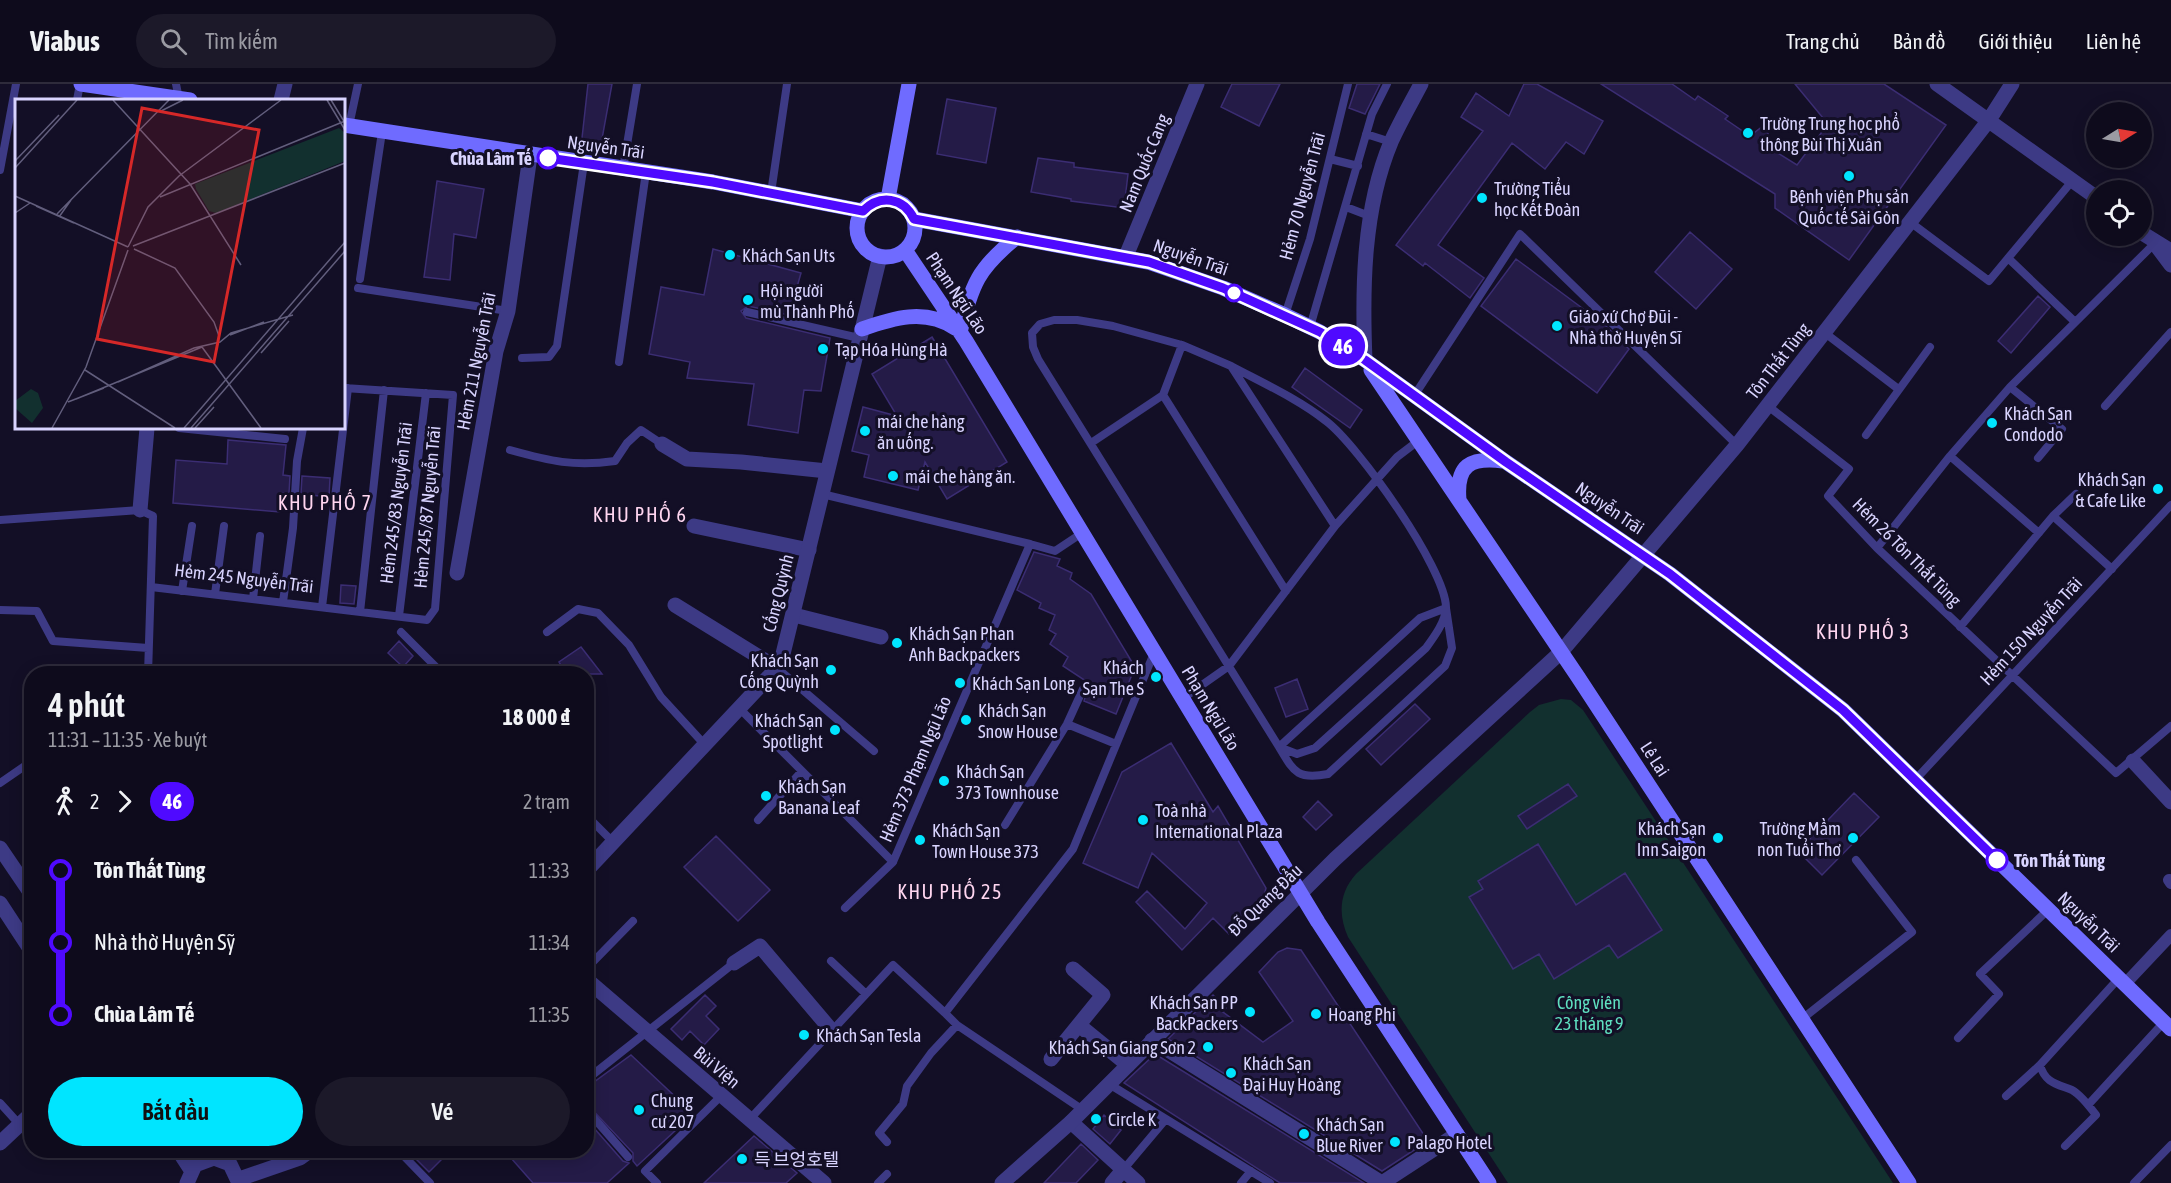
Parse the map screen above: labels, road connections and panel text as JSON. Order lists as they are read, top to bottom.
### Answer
{
  "streets": {
    "main road": ["Nguyễn Trãi", "Phạm Ngũ Lão", "Lê Lai"],
    "street": [
      "Nam Quốc Cang",
      "Hẻm 211 Nguyễn Trãi",
      "Tôn Thất Tùng",
      "Cống Quỳnh",
      "Ðỗ Quang Ðẩu",
      "Bùi Viện"
    ],
    "lane": [
      "Hẻm 70 Nguyễn Trãi",
      "Hẻm 245/83 Nguyễn Trãi",
      "Hẻm 245/87 Nguyễn Trãi",
      "Hẻm 26 Tôn Thất Tùng",
      "Hẻm 245 Nguyễn Trãi",
      "Hẻm 150 Nguyễn Trãi",
      "Hẻm 373 Phạm Ngũ Lão"
    ]
  },
  "crossings": [
    ["Nguyễn Trãi", "Nam Quốc Cang"],
    ["Nguyễn Trãi", "Hẻm 70 Nguyễn Trãi"],
    ["Nguyễn Trãi", "Phạm Ngũ Lão"],
    ["Nguyễn Trãi", "Hẻm 211 Nguyễn Trãi"],
    ["Nguyễn Trãi", "Tôn Thất Tùng"],
    ["Nguyễn Trãi", "Cống Quỳnh"],
    ["Nguyễn Trãi", "Hẻm 150 Nguyễn Trãi"],
    ["Nguyễn Trãi", "Lê Lai"],
    ["Phạm Ngũ Lão", "Cống Quỳnh"],
    ["Phạm Ngũ Lão", "Ðỗ Quang Ðẩu"],
    ["Tôn Thất Tùng", "Hẻm 26 Tôn Thất Tùng"],
    ["Tôn Thất Tùng", "Lê Lai"],
    ["Tôn Thất Tùng", "Ðỗ Quang Ðẩu"],
    ["Hẻm 245/83 Nguyễn Trãi", "Hẻm 245/87 Nguyễn Trãi"],
    ["Hẻm 245/83 Nguyễn Trãi", "Hẻm 245 Nguyễn Trãi"],
    ["Hẻm 245/87 Nguyễn Trãi", "Hẻm 245 Nguyễn Trãi"],
    ["Hẻm 26 Tôn Thất Tùng", "Hẻm 150 Nguyễn Trãi"],
    ["Lê Lai", "Ðỗ Quang Ðẩu"]
  ],
  "districts": [
    "KHU PHỐ 7",
    "KHU PHỐ 6",
    "KHU PHỐ 3",
    "KHU PHỐ 25"
  ],
  "parks": ["Công viên 23 tháng 9"],
  "places": [
    "Trường Trung học phổ thông Bùi Thị Xuân",
    "Chùa Lâm Tế",
    "Bệnh viện Phụ sản Quốc tế Sài Gòn",
    "Trường Tiểu học Kết Đoàn",
    "Khách Sạn Uts",
    "Hội người mù Thành Phố",
    "Giáo xứ Chợ Đũi - Nhà thờ Huyện Sĩ",
    "Tạp Hóa Hùng Hà",
    "Khách Sạn Condodo",
    "mái che hàng ăn uống.",
    "mái che hàng ăn.",
    "Khách Sạn & Cafe Like",
    "Khách Sạn Phan Anh Backpackers",
    "Khách Sạn Cống Quỳnh",
    "Khách Sạn The S",
    "Khách Sạn Long",
    "Khách Sạn Snow House",
    "Khách Sạn Spotlight",
    "Khách Sạn 373 Townhouse",
    "Khách Sạn Banana Leaf",
    "Toà nhà International Plaza",
    "Khách Sạn Inn Saigon",
    "Trường Mầm non Tuổi Thơ",
    "Khách Sạn Town House 373",
    "Tôn Thất Tùng",
    "Khách Sạn PP BackPackers",
    "Hoang Phi",
    "Khách Sạn Tesla",
    "Khách Sạn Giang Sơn 2",
    "Khách Sạn Đại Huy Hoàng",
    "Chung cư 207",
    "Circle K",
    "Khách Sạn Blue River",
    "Palago Hotel",
    "득 브엉호텔"
  ],
  "lines": ["bus line 46"],
  "north": "right",
  "page": {
    "header": "Viabus",
    "search": "Tìm kiếm",
    "nav": [
      "Trang chủ",
      "Bản đồ",
      "Giới thiệu",
      "Liên hệ"
    ],
    "on_map": "46",
    "heading": ["4 phút", "11:31 – 11:35 · Xe buýt", "18 000 ₫"],
    "legs": ["2", "46", "2 trạm"],
    "list": [
      {
        "name": "Tôn Thất Tùng",
        "value": "11:33"
      },
      {
        "name": "Nhà thờ Huyện Sỹ",
        "value": "11:34"
      },
      {
        "name": "Chùa Lâm Tế",
        "value": "11:35"
      }
    ],
    "buttons": ["Bắt đầu", "Vé"]
  }
}
